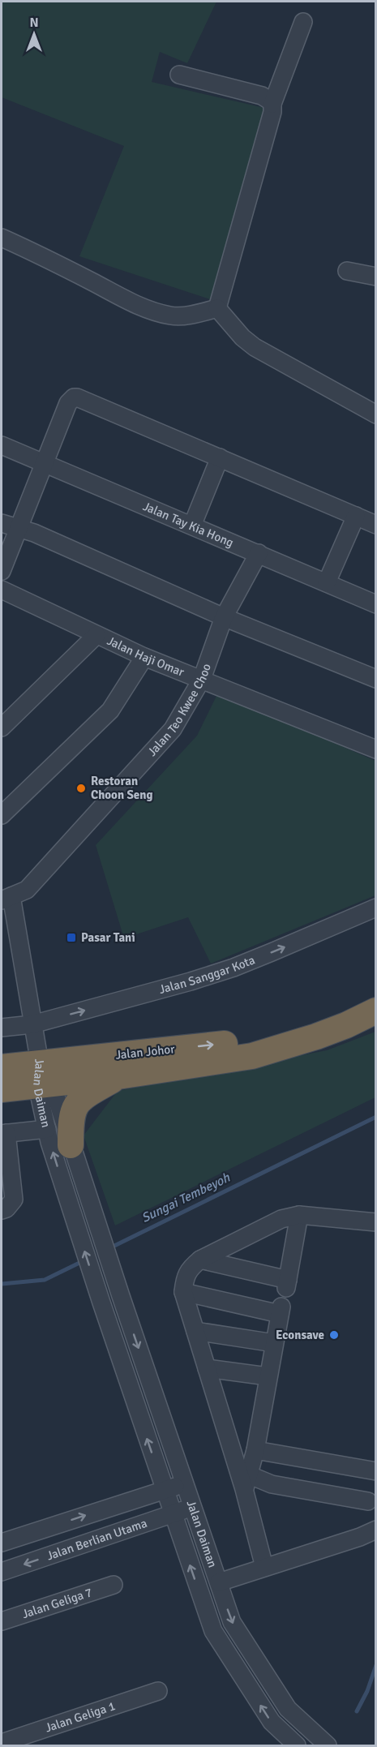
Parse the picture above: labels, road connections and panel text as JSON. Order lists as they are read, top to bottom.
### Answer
{
  "streets": {
    "highway": ["Jalan Johor"],
    "street": [
      "Jalan Tay Kia Hong",
      "Jalan Haji Omar",
      "Jalan Teo Kwee Choo",
      "Jalan Sanggar Kota",
      "Jalan Daiman",
      "Jalan Berlian Utama",
      "Jalan Geliga 7",
      "Jalan Geliga 1"
    ]
  },
  "crossings": [
    ["Jalan Tay Kia Hong", "Jalan Teo Kwee Choo"],
    ["Jalan Haji Omar", "Jalan Teo Kwee Choo"],
    ["Jalan Johor", "Jalan Daiman"],
    ["Jalan Daiman", "Jalan Berlian Utama"]
  ],
  "one_way": ["Jalan Sanggar Kota"],
  "water": ["Sungai Tembeyoh"],
  "places": {
    "other": ["Restoran Choon Seng", "Econsave"],
    "transit": ["Pasar Tani"]
  },
  "north": "top"
}
